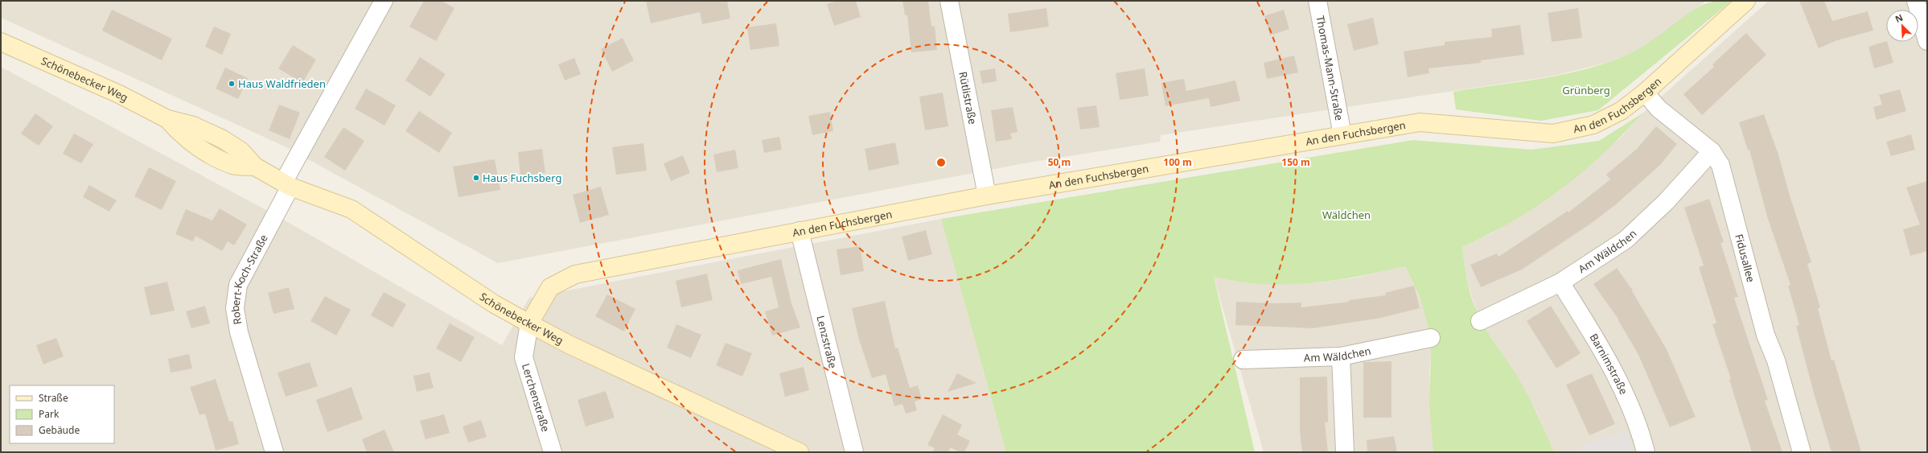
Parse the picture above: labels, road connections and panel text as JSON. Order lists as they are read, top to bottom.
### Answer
{
  "streets": {
    "street": [
      "Thomas-Mann-Straße",
      "Schönebecker Weg",
      "Rütlistraße",
      "An den Fuchsbergen",
      "Am Wäldchen",
      "Fidusallee",
      "Robert-Koch-Straße",
      "Lenzstraße",
      "Barnimstraße",
      "Lerchenstraße"
    ]
  },
  "crossings": [
    ["Thomas-Mann-Straße", "An den Fuchsbergen"],
    ["Schönebecker Weg", "An den Fuchsbergen"],
    ["Schönebecker Weg", "Robert-Koch-Straße"],
    ["Schönebecker Weg", "Lerchenstraße"],
    ["Rütlistraße", "An den Fuchsbergen"],
    ["An den Fuchsbergen", "Fidusallee"],
    ["An den Fuchsbergen", "Lenzstraße"],
    ["An den Fuchsbergen", "Lerchenstraße"],
    ["Am Wäldchen", "Fidusallee"],
    ["Am Wäldchen", "Barnimstraße"]
  ],
  "parks": ["Grünberg", "Wäldchen"],
  "places": ["Haus Waldfrieden", "Haus Fuchsberg"],
  "legend": ["Straße", "Park", "Gebäude"],
  "north": "top left",
  "rings": ["50 m", "100 m", "150 m"]
}
